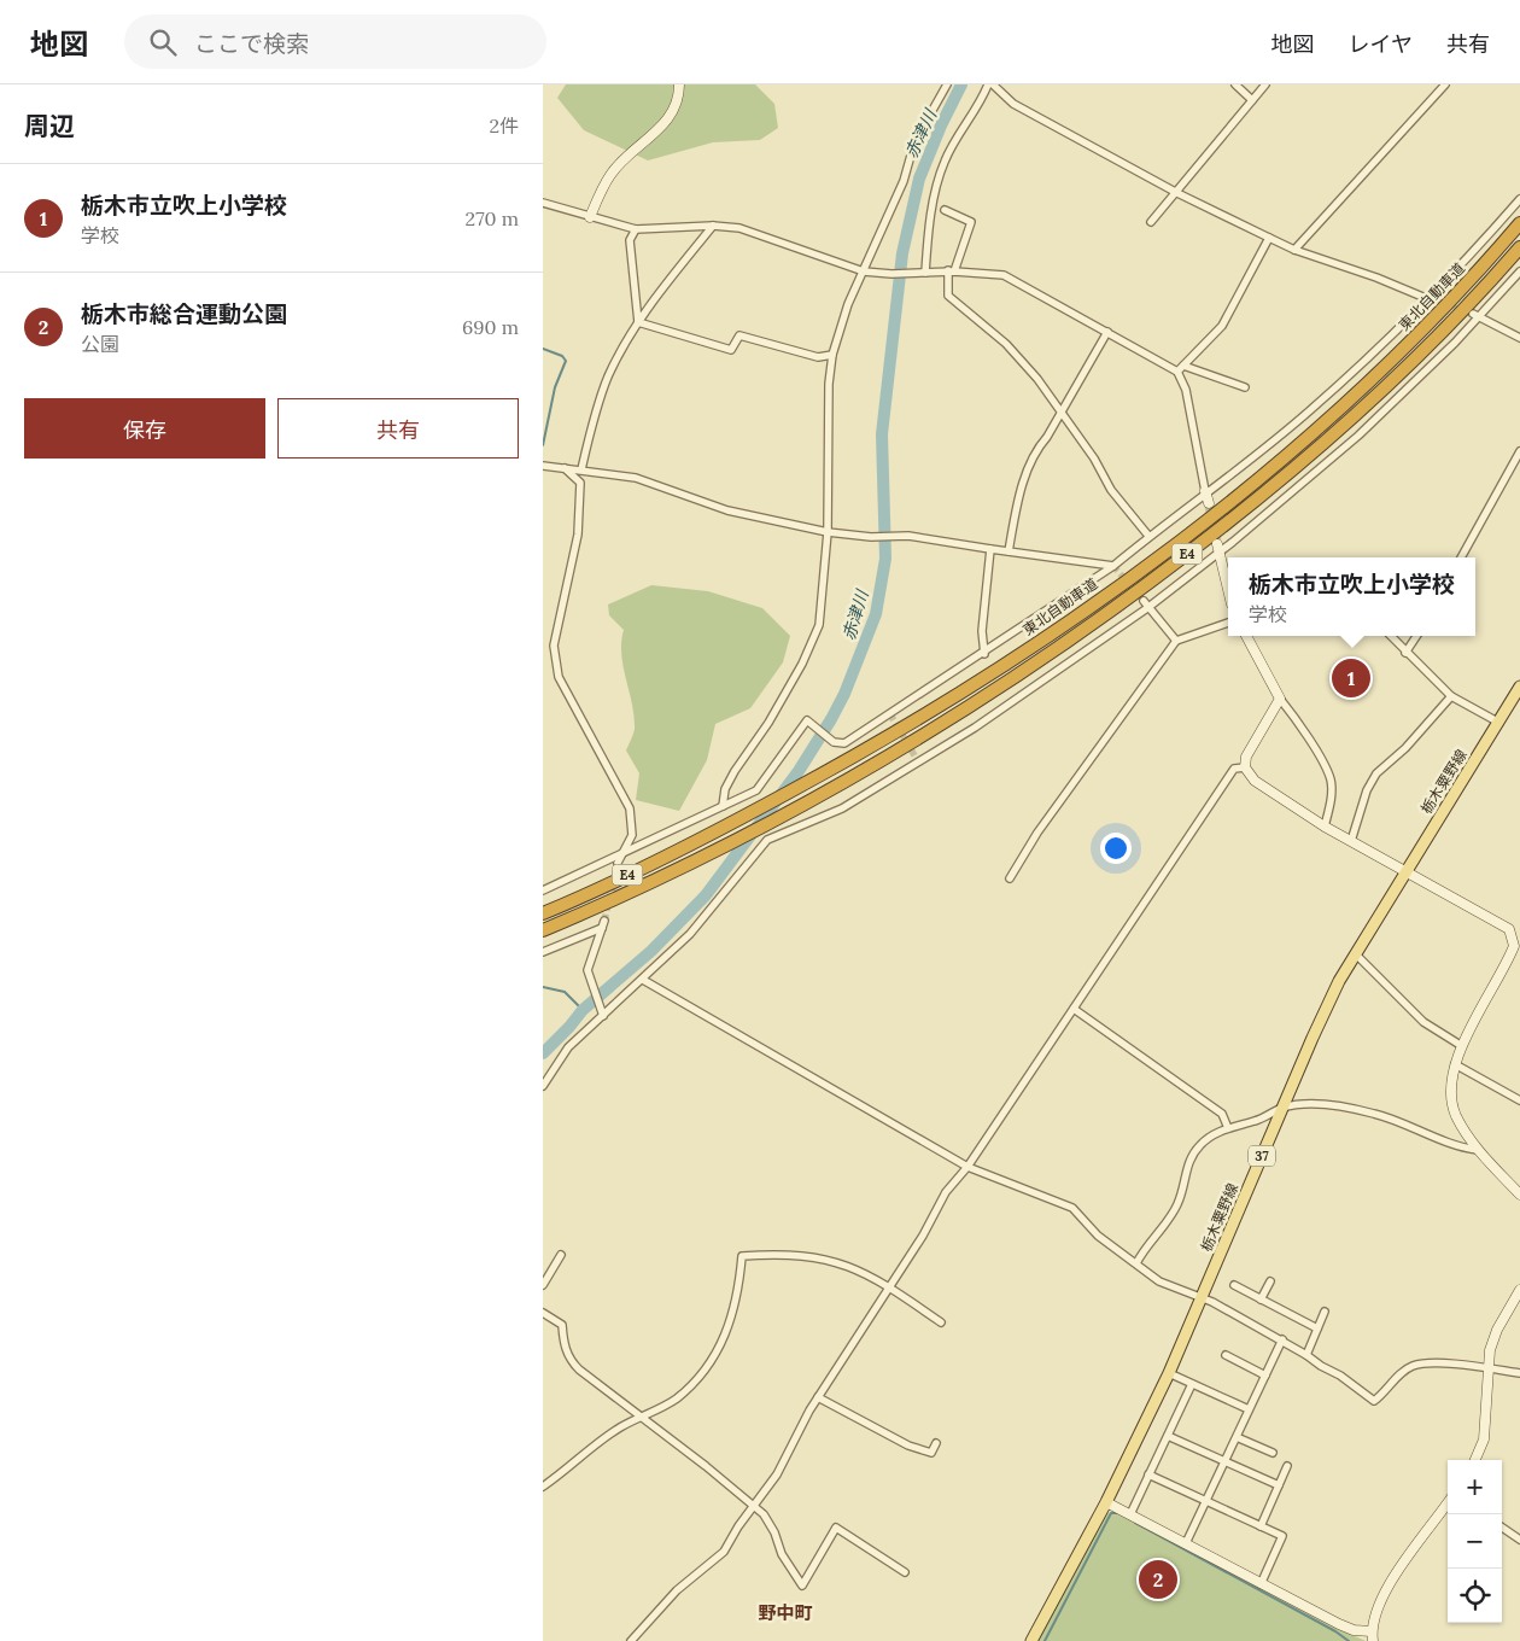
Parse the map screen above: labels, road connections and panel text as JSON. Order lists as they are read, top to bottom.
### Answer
{
  "streets": {
    "highway": ["東北自動車道", "E4"],
    "main road": ["栃木粟野線", "37"]
  },
  "districts": ["野中町"],
  "water": ["赤津川"],
  "page": {
    "header": "地図",
    "search": "ここで検索",
    "nav": ["地図", "レイヤ", "共有"],
    "heading": ["周辺", "2件"],
    "list": [
      {
        "mark": "1",
        "name": "栃木市立吹上小学校",
        "note": "学校",
        "value": "270 m"
      },
      {
        "mark": "2",
        "name": "栃木市総合運動公園",
        "note": "公園",
        "value": "690 m"
      }
    ],
    "buttons": ["保存", "共有"],
    "popup": ["栃木市立吹上小学校", "学校"],
    "pins": ["1", "2"],
    "map_buttons": ["+", "−"]
  }
}
